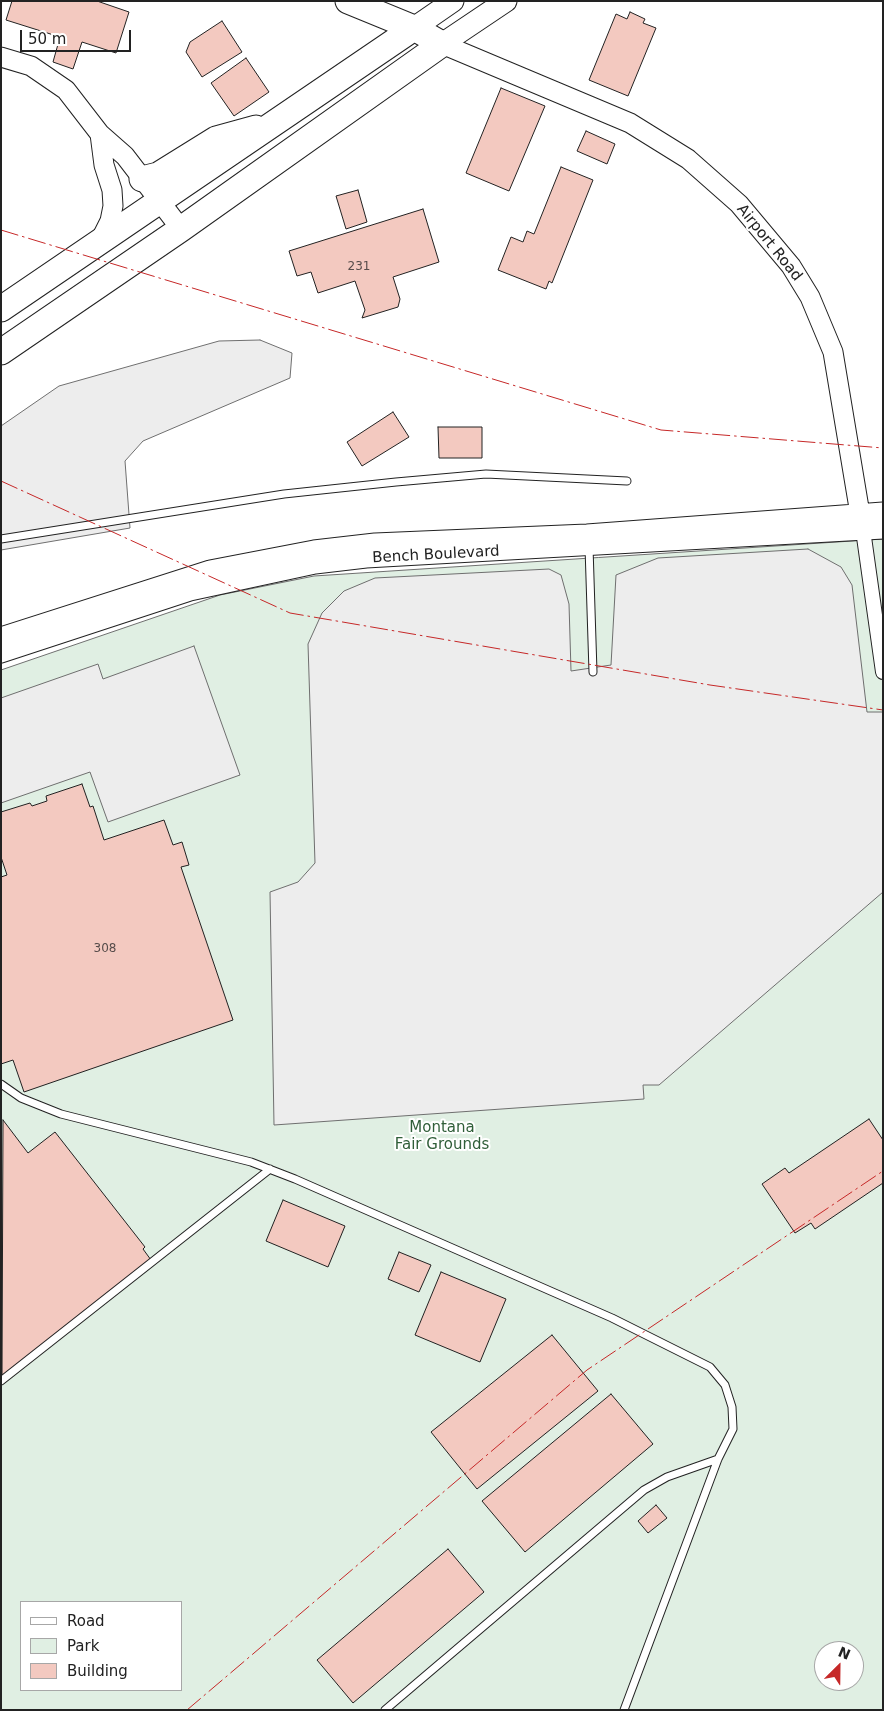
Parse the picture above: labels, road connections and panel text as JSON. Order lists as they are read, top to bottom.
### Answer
{
  "streets": {
    "highway": ["Airport Road"],
    "main road": ["Bench Boulevard"]
  },
  "parks": ["Montana Fair Grounds"],
  "house_numbers": ["231", "308"],
  "legend": ["Road", "Park", "Building"],
  "scale_bar": "50 m",
  "north": "top right"
}
